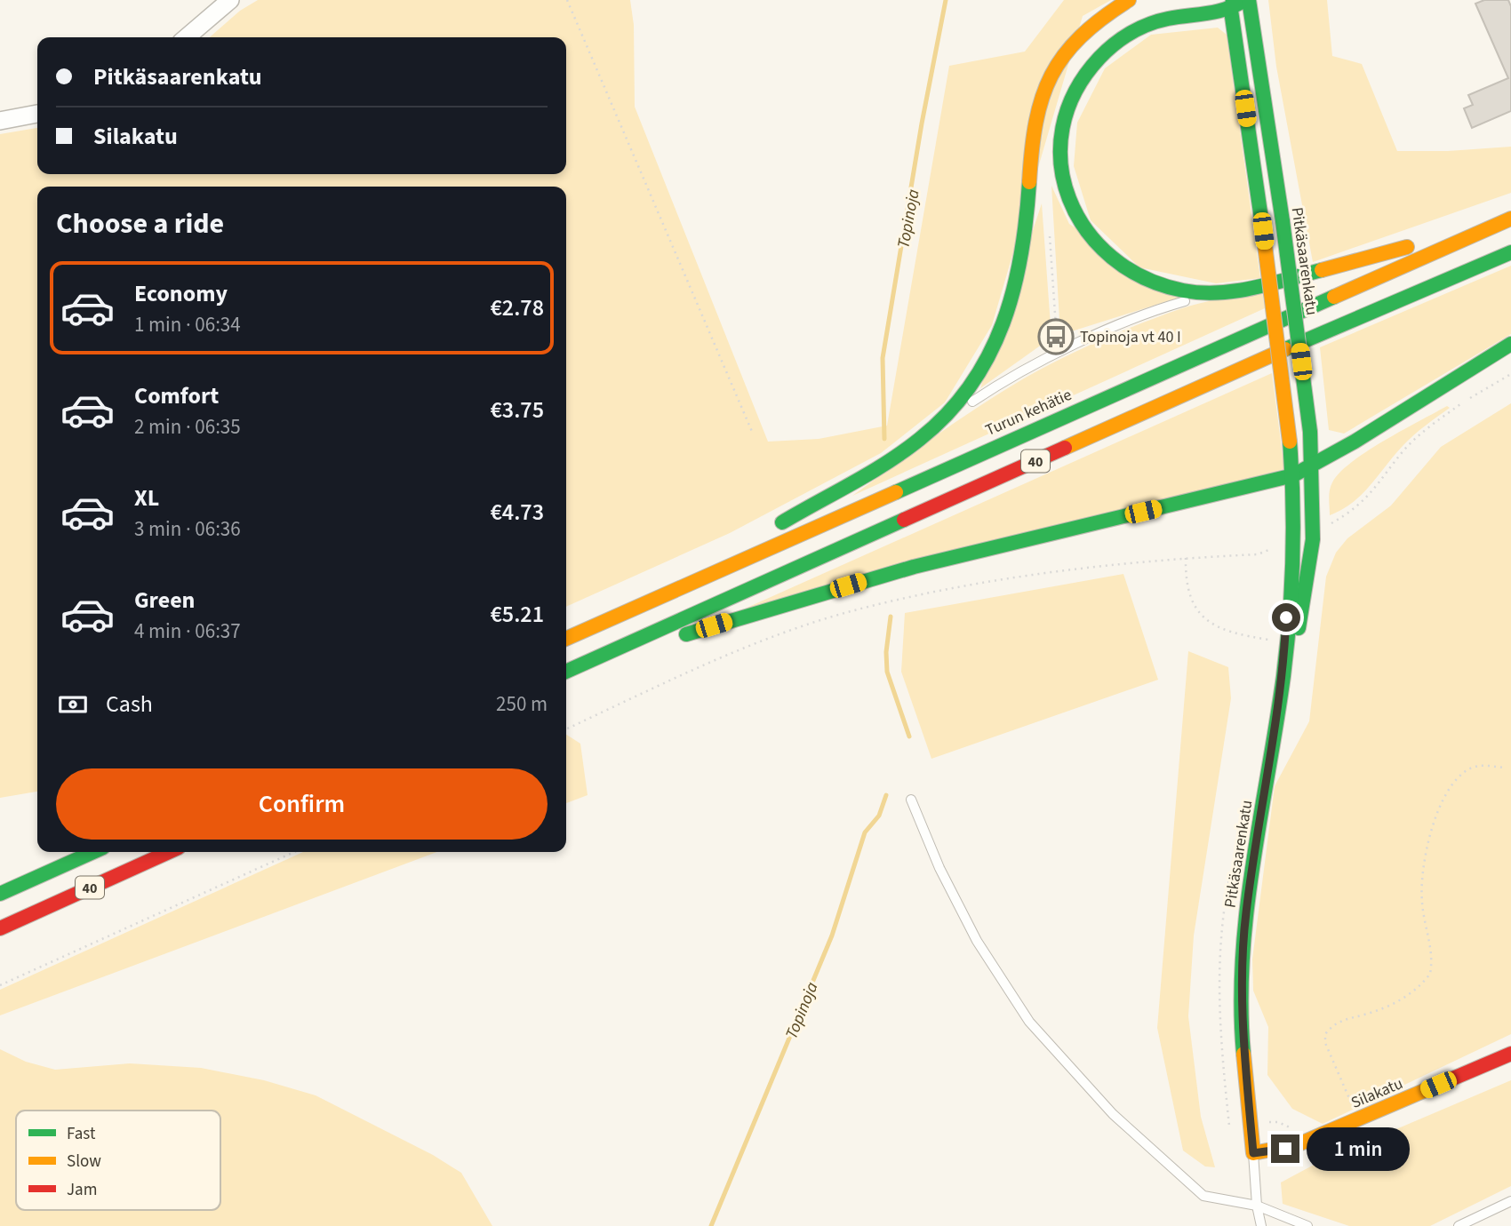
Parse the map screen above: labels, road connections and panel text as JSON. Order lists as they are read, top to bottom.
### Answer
{
  "streets": {
    "main road": [
      "Pitkäsaarenkatu",
      "Turun kehätie",
      "40",
      "Silakatu"
    ]
  },
  "crossings": [
    ["Pitkäsaarenkatu", "Silakatu"]
  ],
  "water": ["Topinoja"],
  "places": {
    "bus stop": ["Topinoja vt 40 I"]
  },
  "legend": ["Fast", "Slow", "Jam"],
  "page": {
    "banner": ["Pitkäsaarenkatu", "Silakatu"],
    "heading": "Choose a ride",
    "list": [
      {
        "name": "Economy",
        "note": "1 min · 06:34",
        "value": "€2.78"
      },
      {
        "name": "Comfort",
        "note": "2 min · 06:35",
        "value": "€3.75"
      },
      {
        "name": "XL",
        "note": "3 min · 06:36",
        "value": "€4.73"
      },
      {
        "name": "Green",
        "note": "4 min · 06:37",
        "value": "€5.21"
      }
    ],
    "pay": ["Cash", "250 m"],
    "buttons": "Confirm",
    "bubble": "1 min"
  }
}
